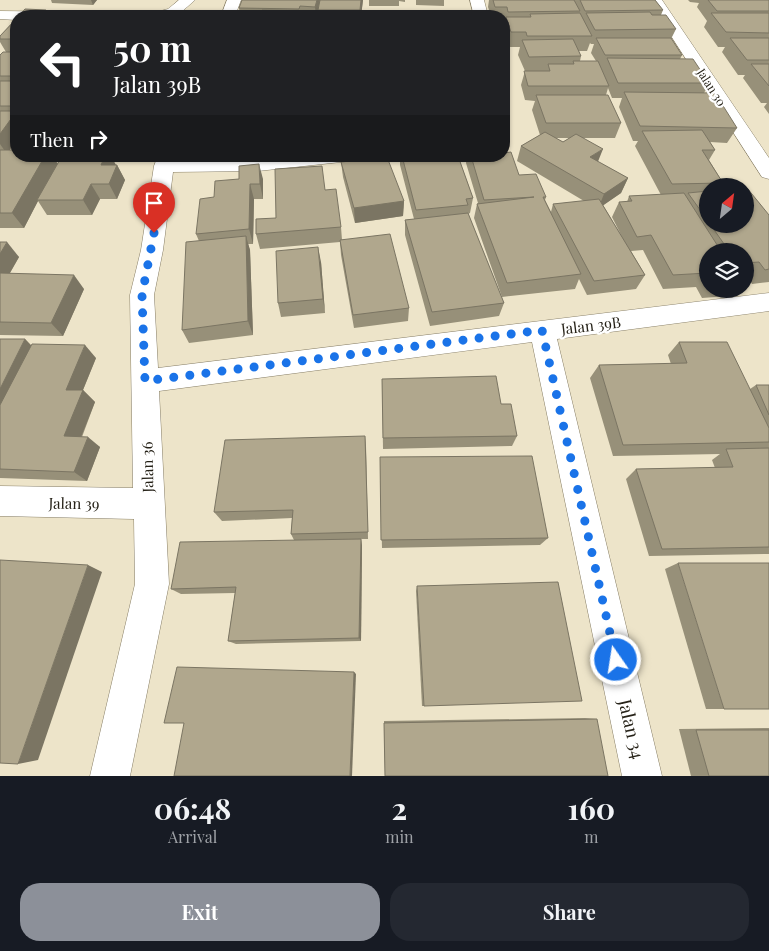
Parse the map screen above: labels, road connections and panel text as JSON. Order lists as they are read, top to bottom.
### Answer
{
  "streets": {
    "street": [
      "Jalan 30",
      "Jalan 39B",
      "Jalan 36",
      "Jalan 39",
      "Jalan 34"
    ]
  },
  "crossings": [
    ["Jalan 39B", "Jalan 36"],
    ["Jalan 39B", "Jalan 34"],
    ["Jalan 36", "Jalan 39"]
  ],
  "north": "top right",
  "page": {
    "turn": ["50 m", "Jalan 39B"],
    "then": "Then",
    "eta": [
      "06:48",
      "Arrival",
      "2",
      "min",
      "160",
      "m"
    ],
    "buttons": ["Exit", "Share"]
  }
}
